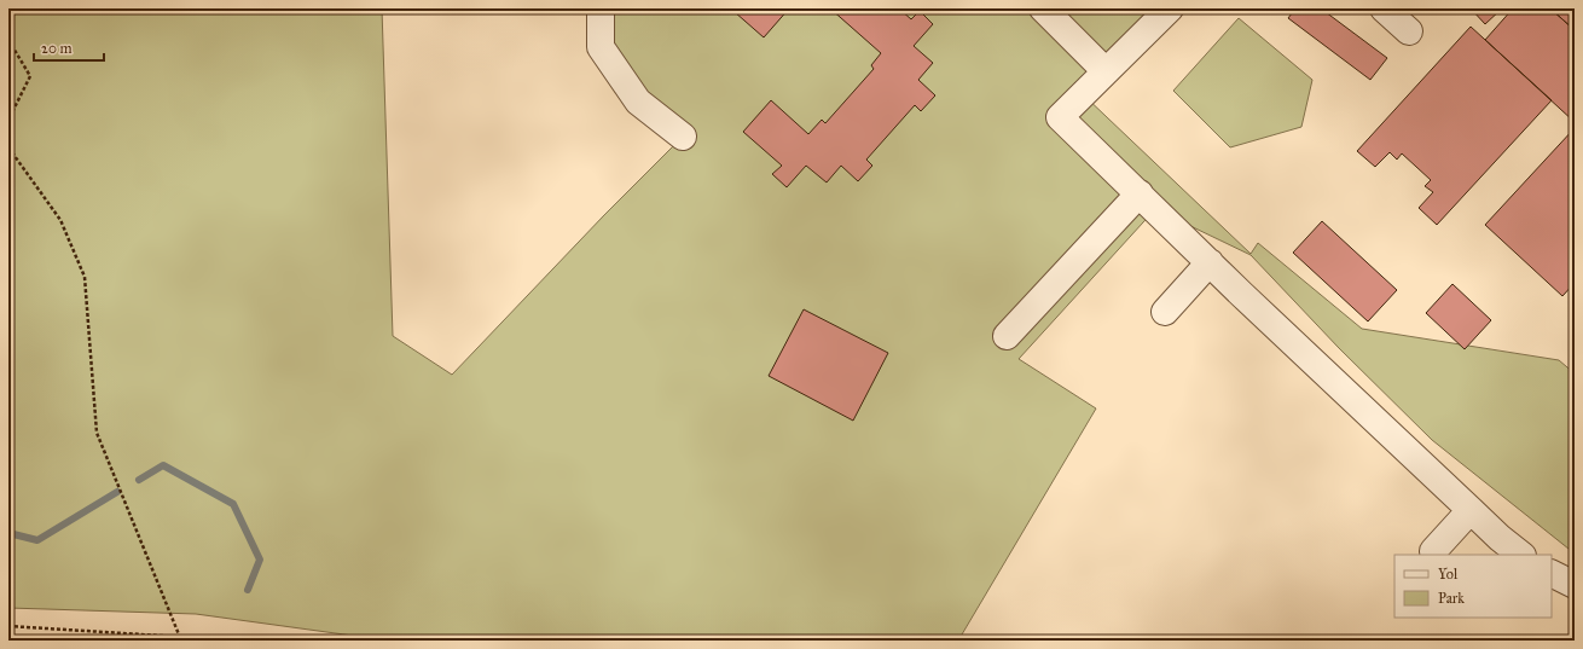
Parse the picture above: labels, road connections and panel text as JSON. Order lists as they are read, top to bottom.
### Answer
{
  "legend": ["Yol", "Park"],
  "scale_bar": "20 m"
}
